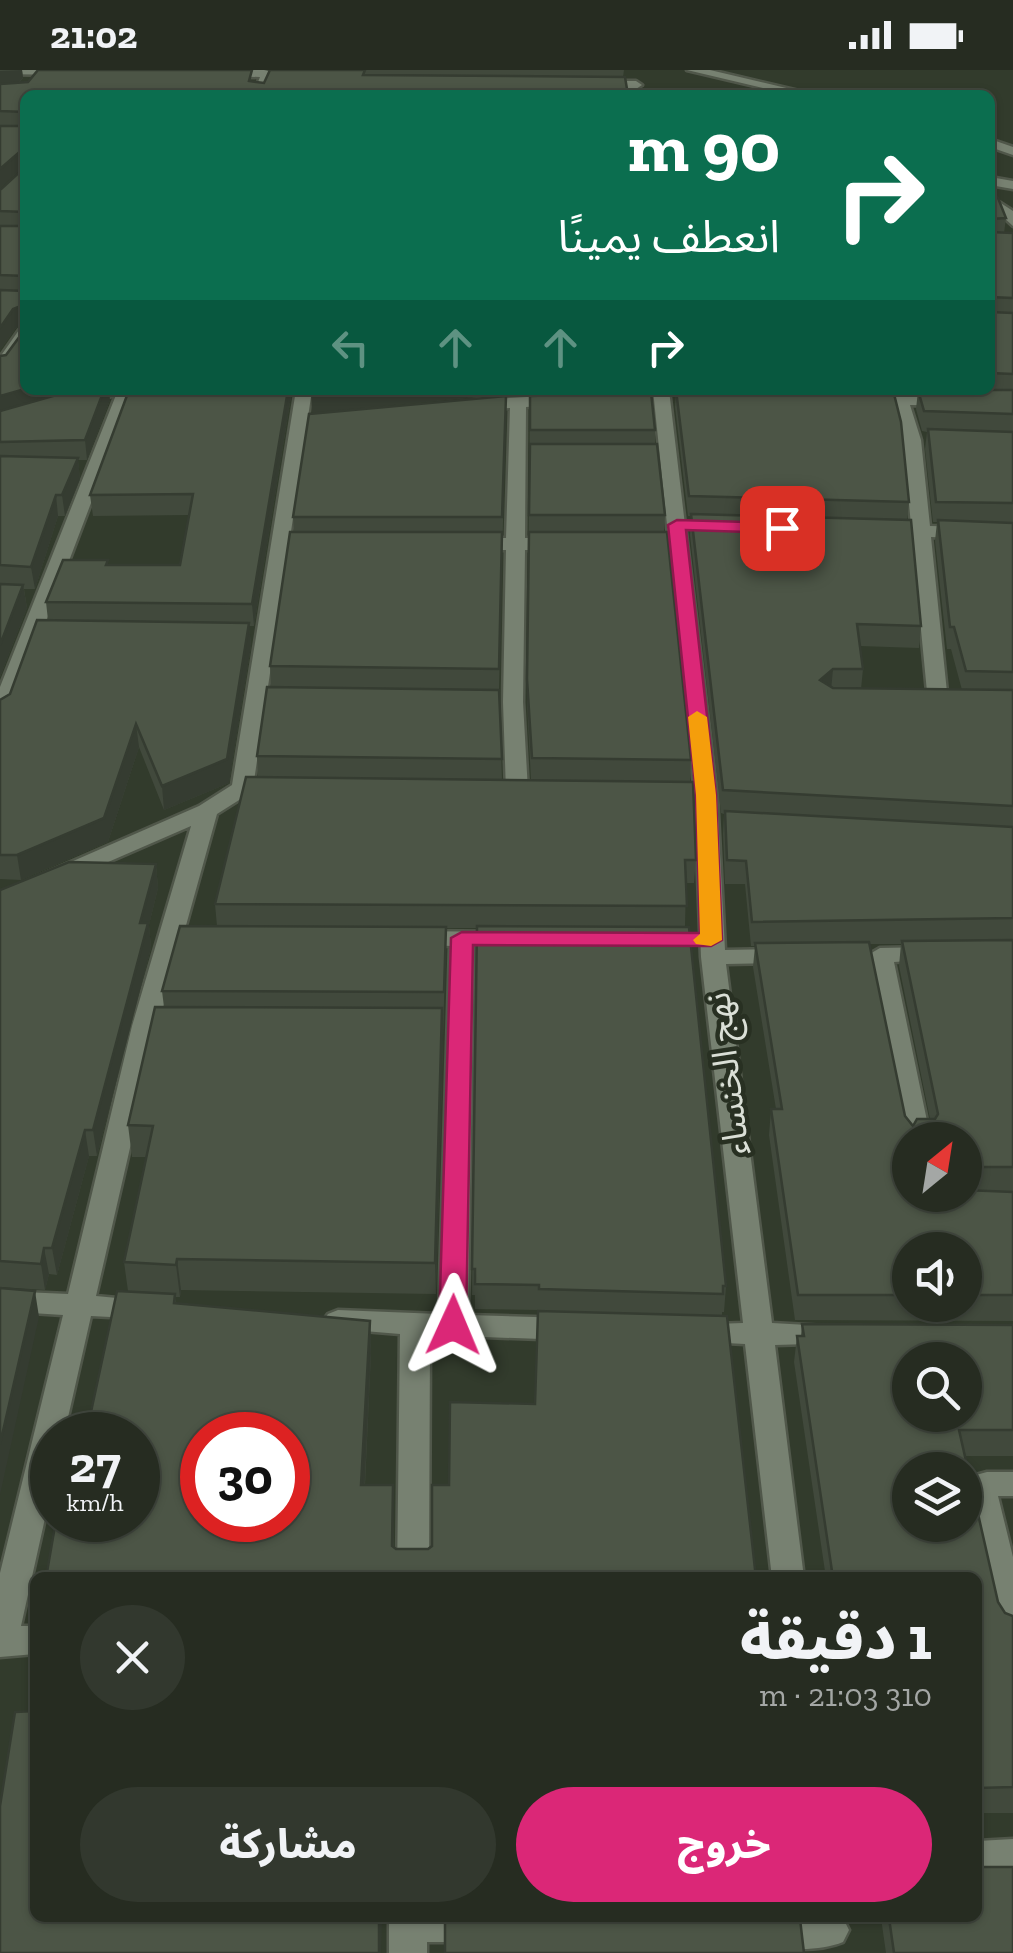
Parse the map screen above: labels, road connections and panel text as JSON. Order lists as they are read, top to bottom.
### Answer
{
  "streets": {
    "street": ["نهج الخنساء"]
  },
  "north": "top right",
  "page": {
    "status": "21:02",
    "turn": ["90 m", "انعطف يمينًا"],
    "speed": "27 km/h",
    "limit": "30",
    "heading": ["1 دقيقة", "310 m · 21:03"],
    "buttons": ["خروج", "مشاركة"]
  }
}
